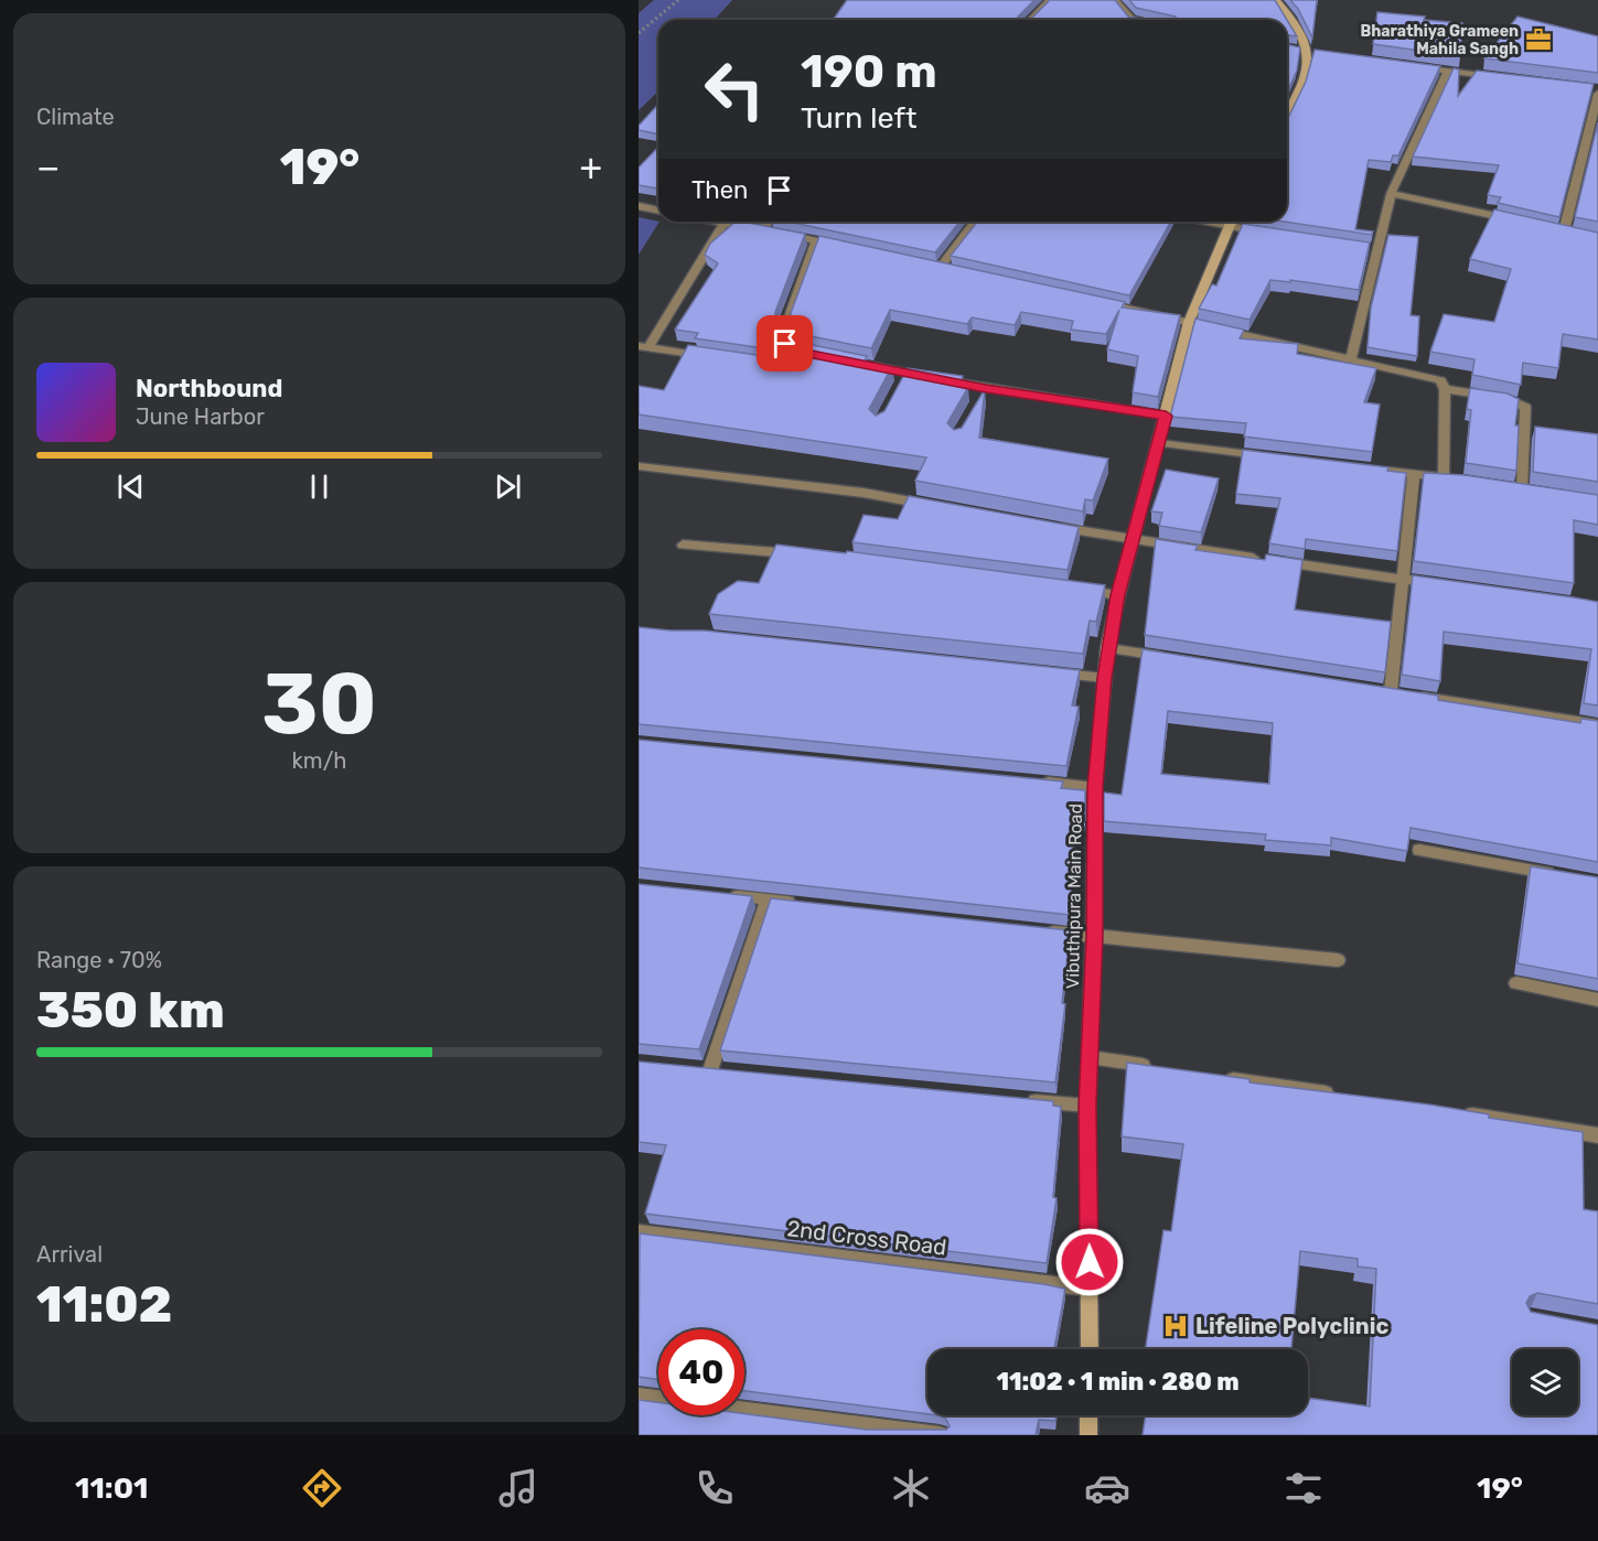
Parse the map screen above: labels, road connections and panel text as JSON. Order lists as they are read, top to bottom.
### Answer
{
  "streets": {
    "street": ["Vibuthipura Main Road", "2nd Cross Road"]
  },
  "crossings": [
    ["Vibuthipura Main Road", "2nd Cross Road"]
  ],
  "places": {
    "office": ["Bharathiya Grameen Mahila Sangh"],
    "hospital": ["Lifeline Polyclinic"]
  },
  "page": {
    "tile": [
      "Climate",
      ["30", "km/h"],
      ["Range · 70%", "350 km"],
      ["Arrival", "11:02"]
    ],
    "turn": ["190 m", "Turn left"],
    "heat": ["−", "19°", "+"],
    "then": "Then",
    "song": ["Northbound", "June Harbor"],
    "limit": "40",
    "trip": "11:02 · 1 min · 280 m",
    "tabs": ["11:01", "19°"]
  }
}
